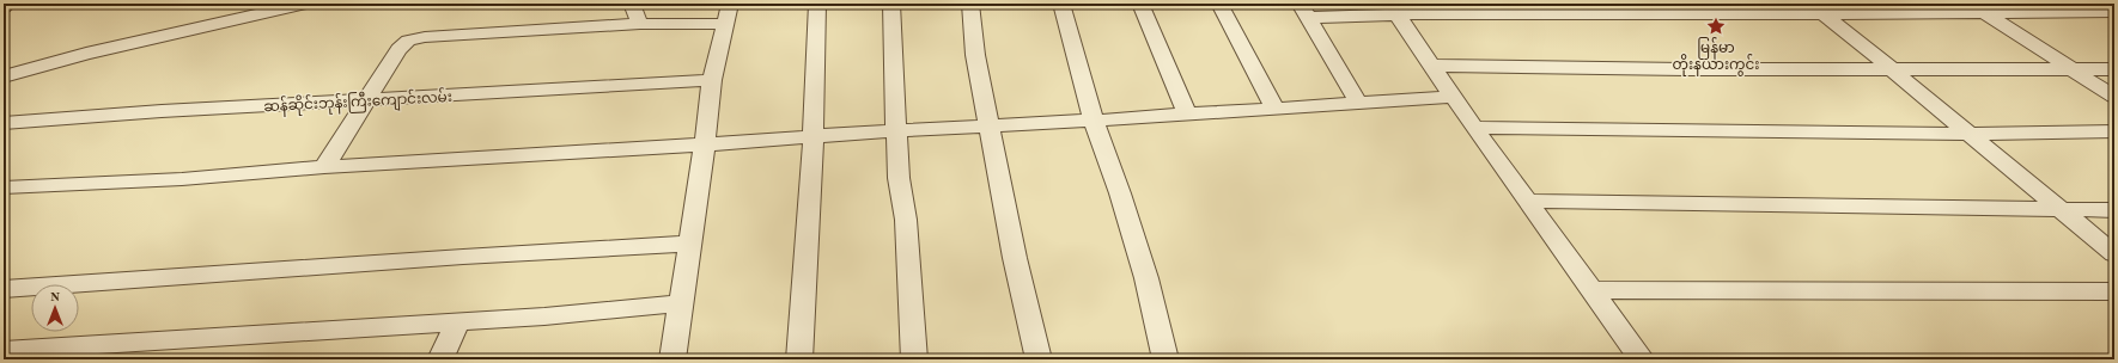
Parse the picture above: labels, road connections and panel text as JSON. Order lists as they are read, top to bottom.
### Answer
{
  "streets": {
    "street": ["ဆန်ဆိုင်းဘုန်းကြီးကျောင်းလမ်း"]
  },
  "places": {
    "place": ["မြန်မာ တိုးနယားကွင်း"]
  },
  "north": "top"
}
